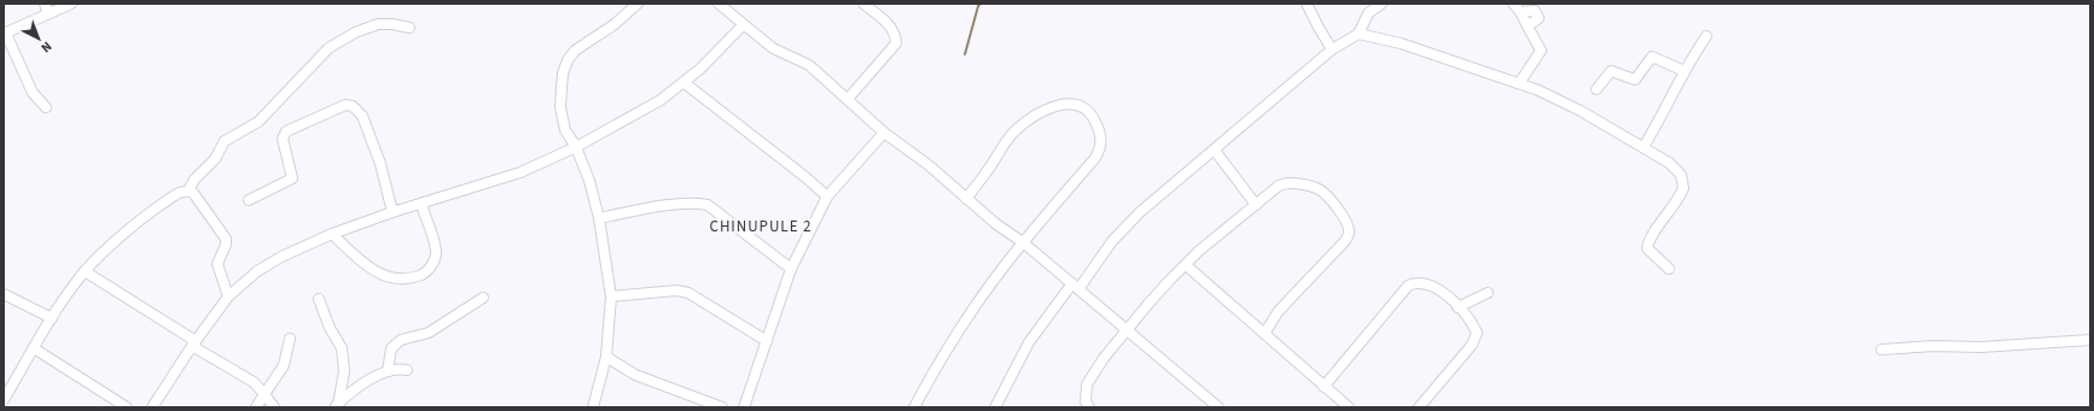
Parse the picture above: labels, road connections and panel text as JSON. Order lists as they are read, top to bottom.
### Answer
{
  "districts": ["CHINUPULE 2"],
  "north": "bottom right"
}
